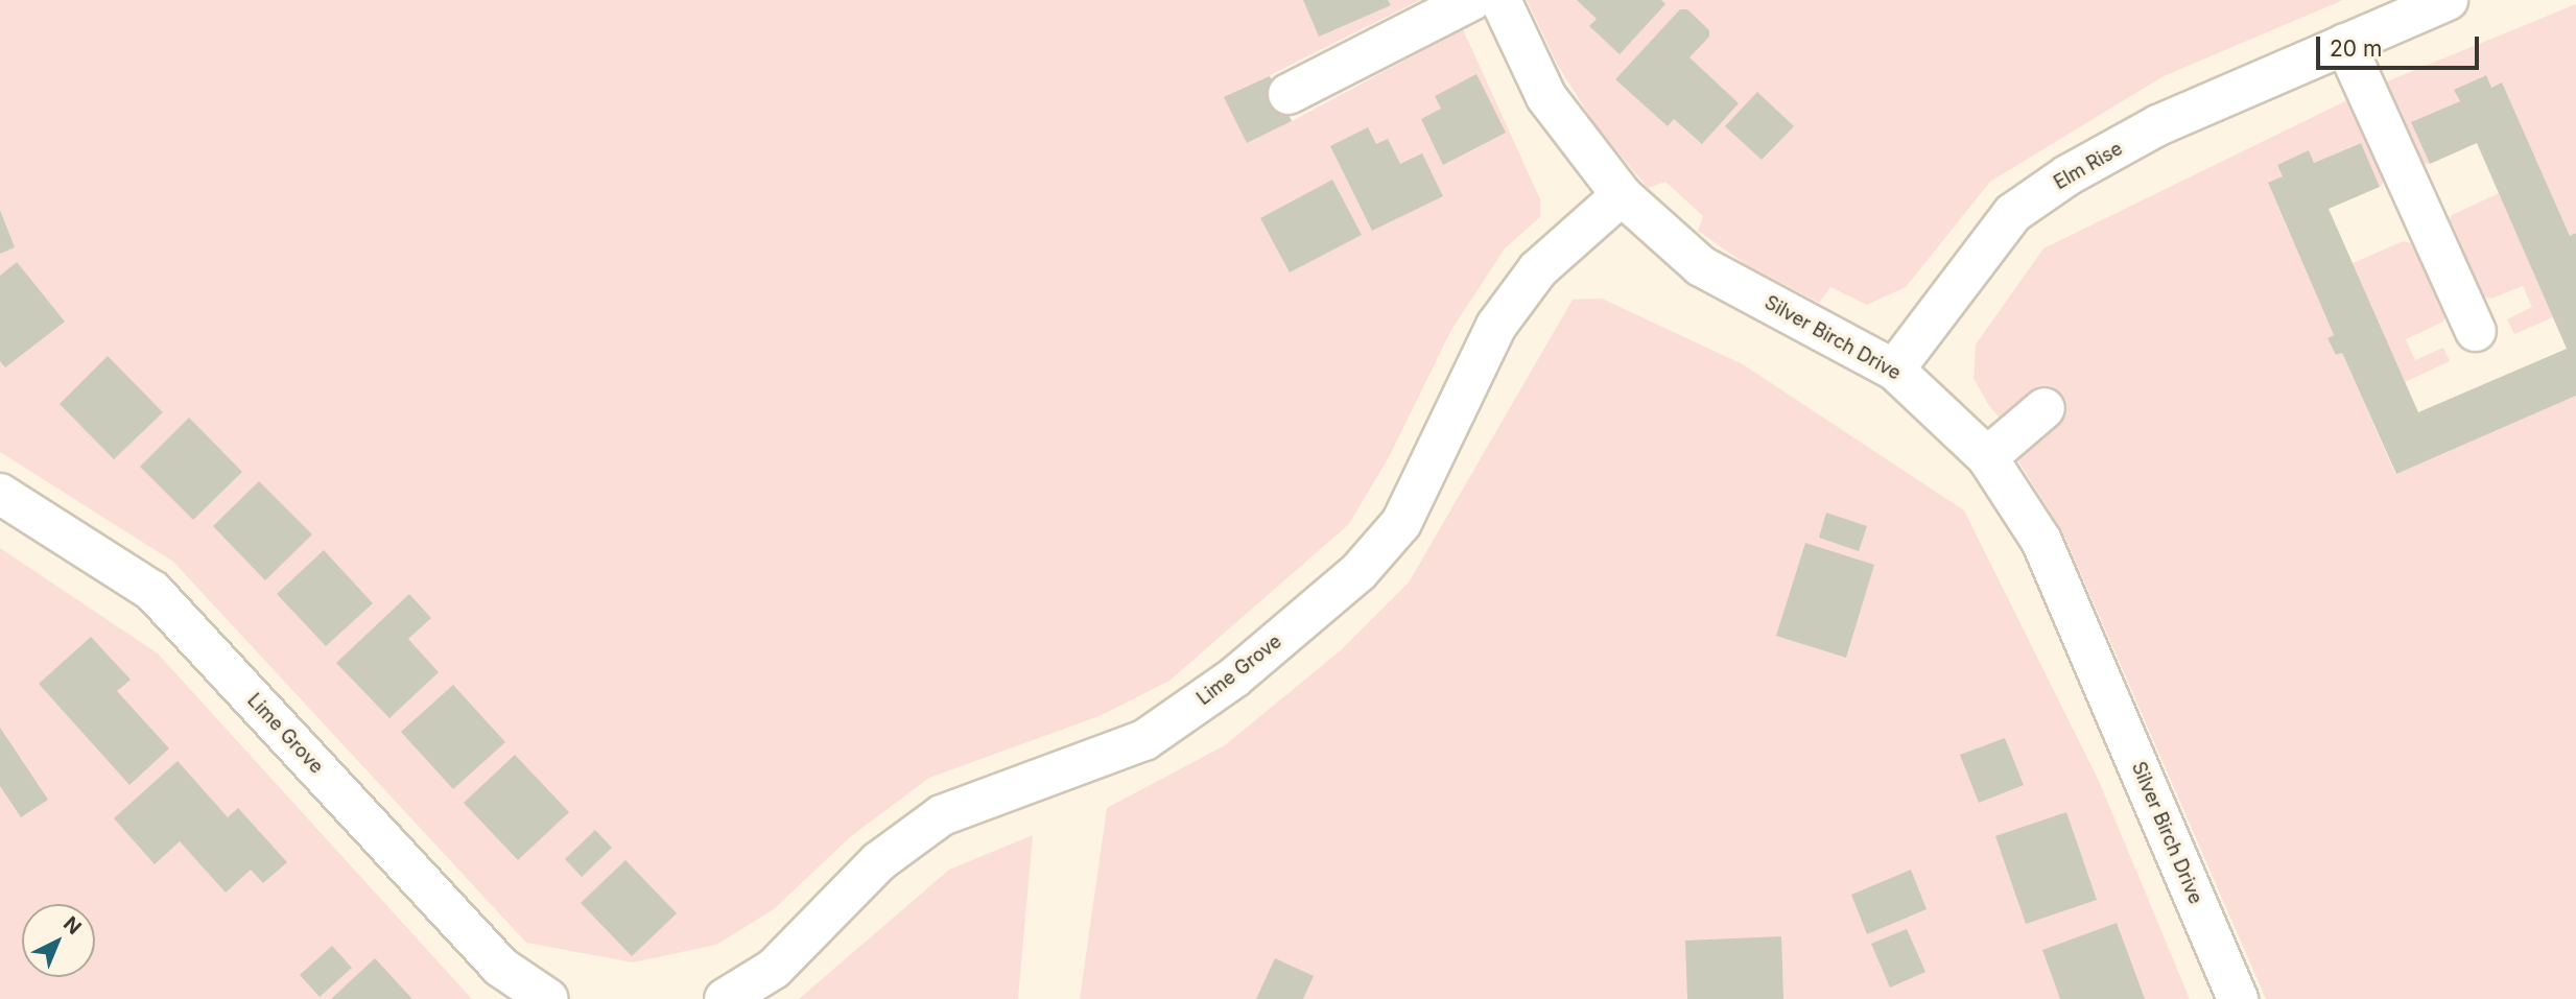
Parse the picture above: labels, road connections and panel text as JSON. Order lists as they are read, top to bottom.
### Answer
{
  "streets": {
    "street": ["Elm Rise", "Silver Birch Drive", "Lime Grove"]
  },
  "crossings": [
    ["Elm Rise", "Silver Birch Drive"],
    ["Silver Birch Drive", "Lime Grove"]
  ],
  "scale_bar": "20 m",
  "north": "top right"
}
